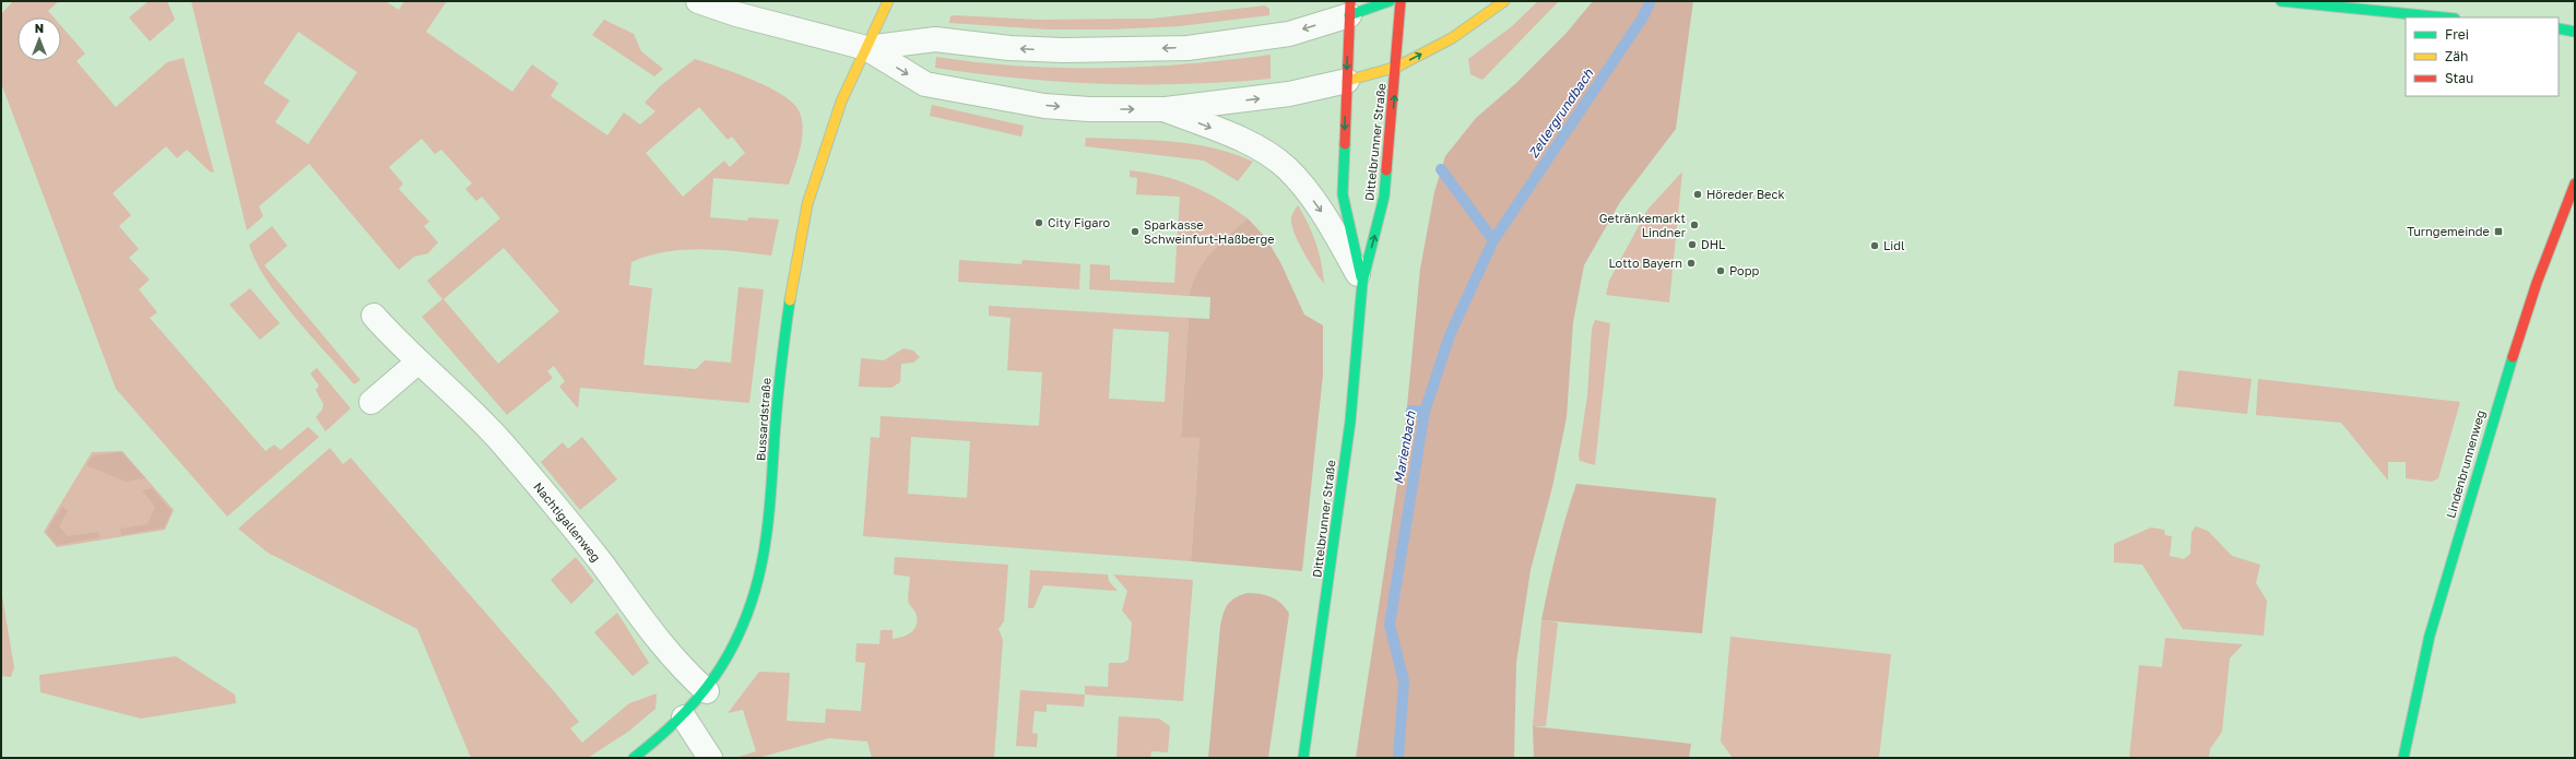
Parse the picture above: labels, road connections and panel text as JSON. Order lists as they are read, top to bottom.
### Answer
{
  "streets": {
    "street": [
      "Dittelbrunner Straße",
      "Bussardstraße",
      "Lindenbrunnenweg",
      "Nachtigallenweg"
    ]
  },
  "crossings": [
    ["Bussardstraße", "Nachtigallenweg"]
  ],
  "water": ["Zellergrundbach", "Marienbach"],
  "places": {
    "other": [
      "Höreder Beck",
      "City Figaro",
      "Getränkemarkt Lindner",
      "Sparkasse Schweinfurt-Haßberge",
      "DHL",
      "Lidl",
      "Lotto Bayern",
      "Popp"
    ],
    "transit": ["Turngemeinde"]
  },
  "legend": ["Frei", "Zäh", "Stau"],
  "north": "top"
}
